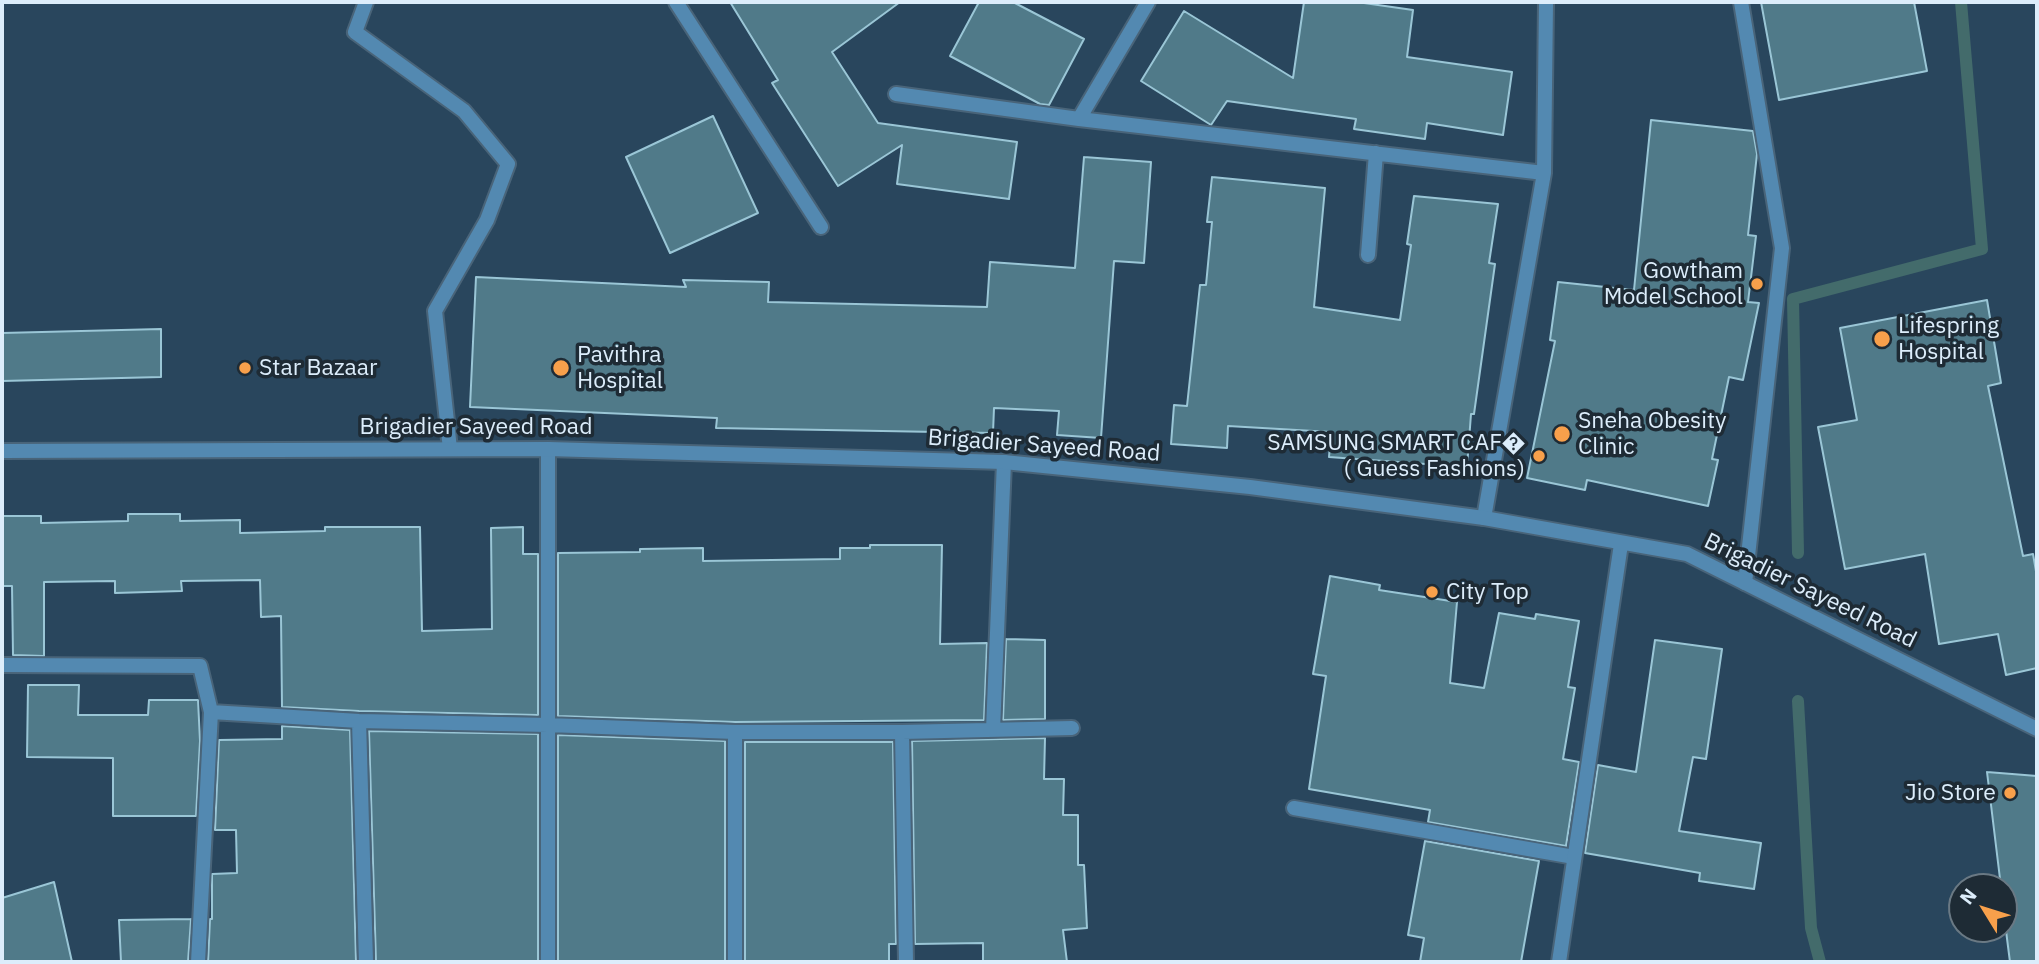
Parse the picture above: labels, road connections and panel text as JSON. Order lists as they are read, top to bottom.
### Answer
{
  "streets": {
    "street": ["Brigadier Sayeed Road"]
  },
  "places": [
    "Gowtham Model School",
    "Lifespring Hospital",
    "Star Bazaar",
    "Pavithra Hospital",
    "Sneha Obesity Clinic",
    "SAMSUNG SMART CAF� ( Guess Fashions)",
    "City Top",
    "Jio Store"
  ],
  "north": "top left"
}
